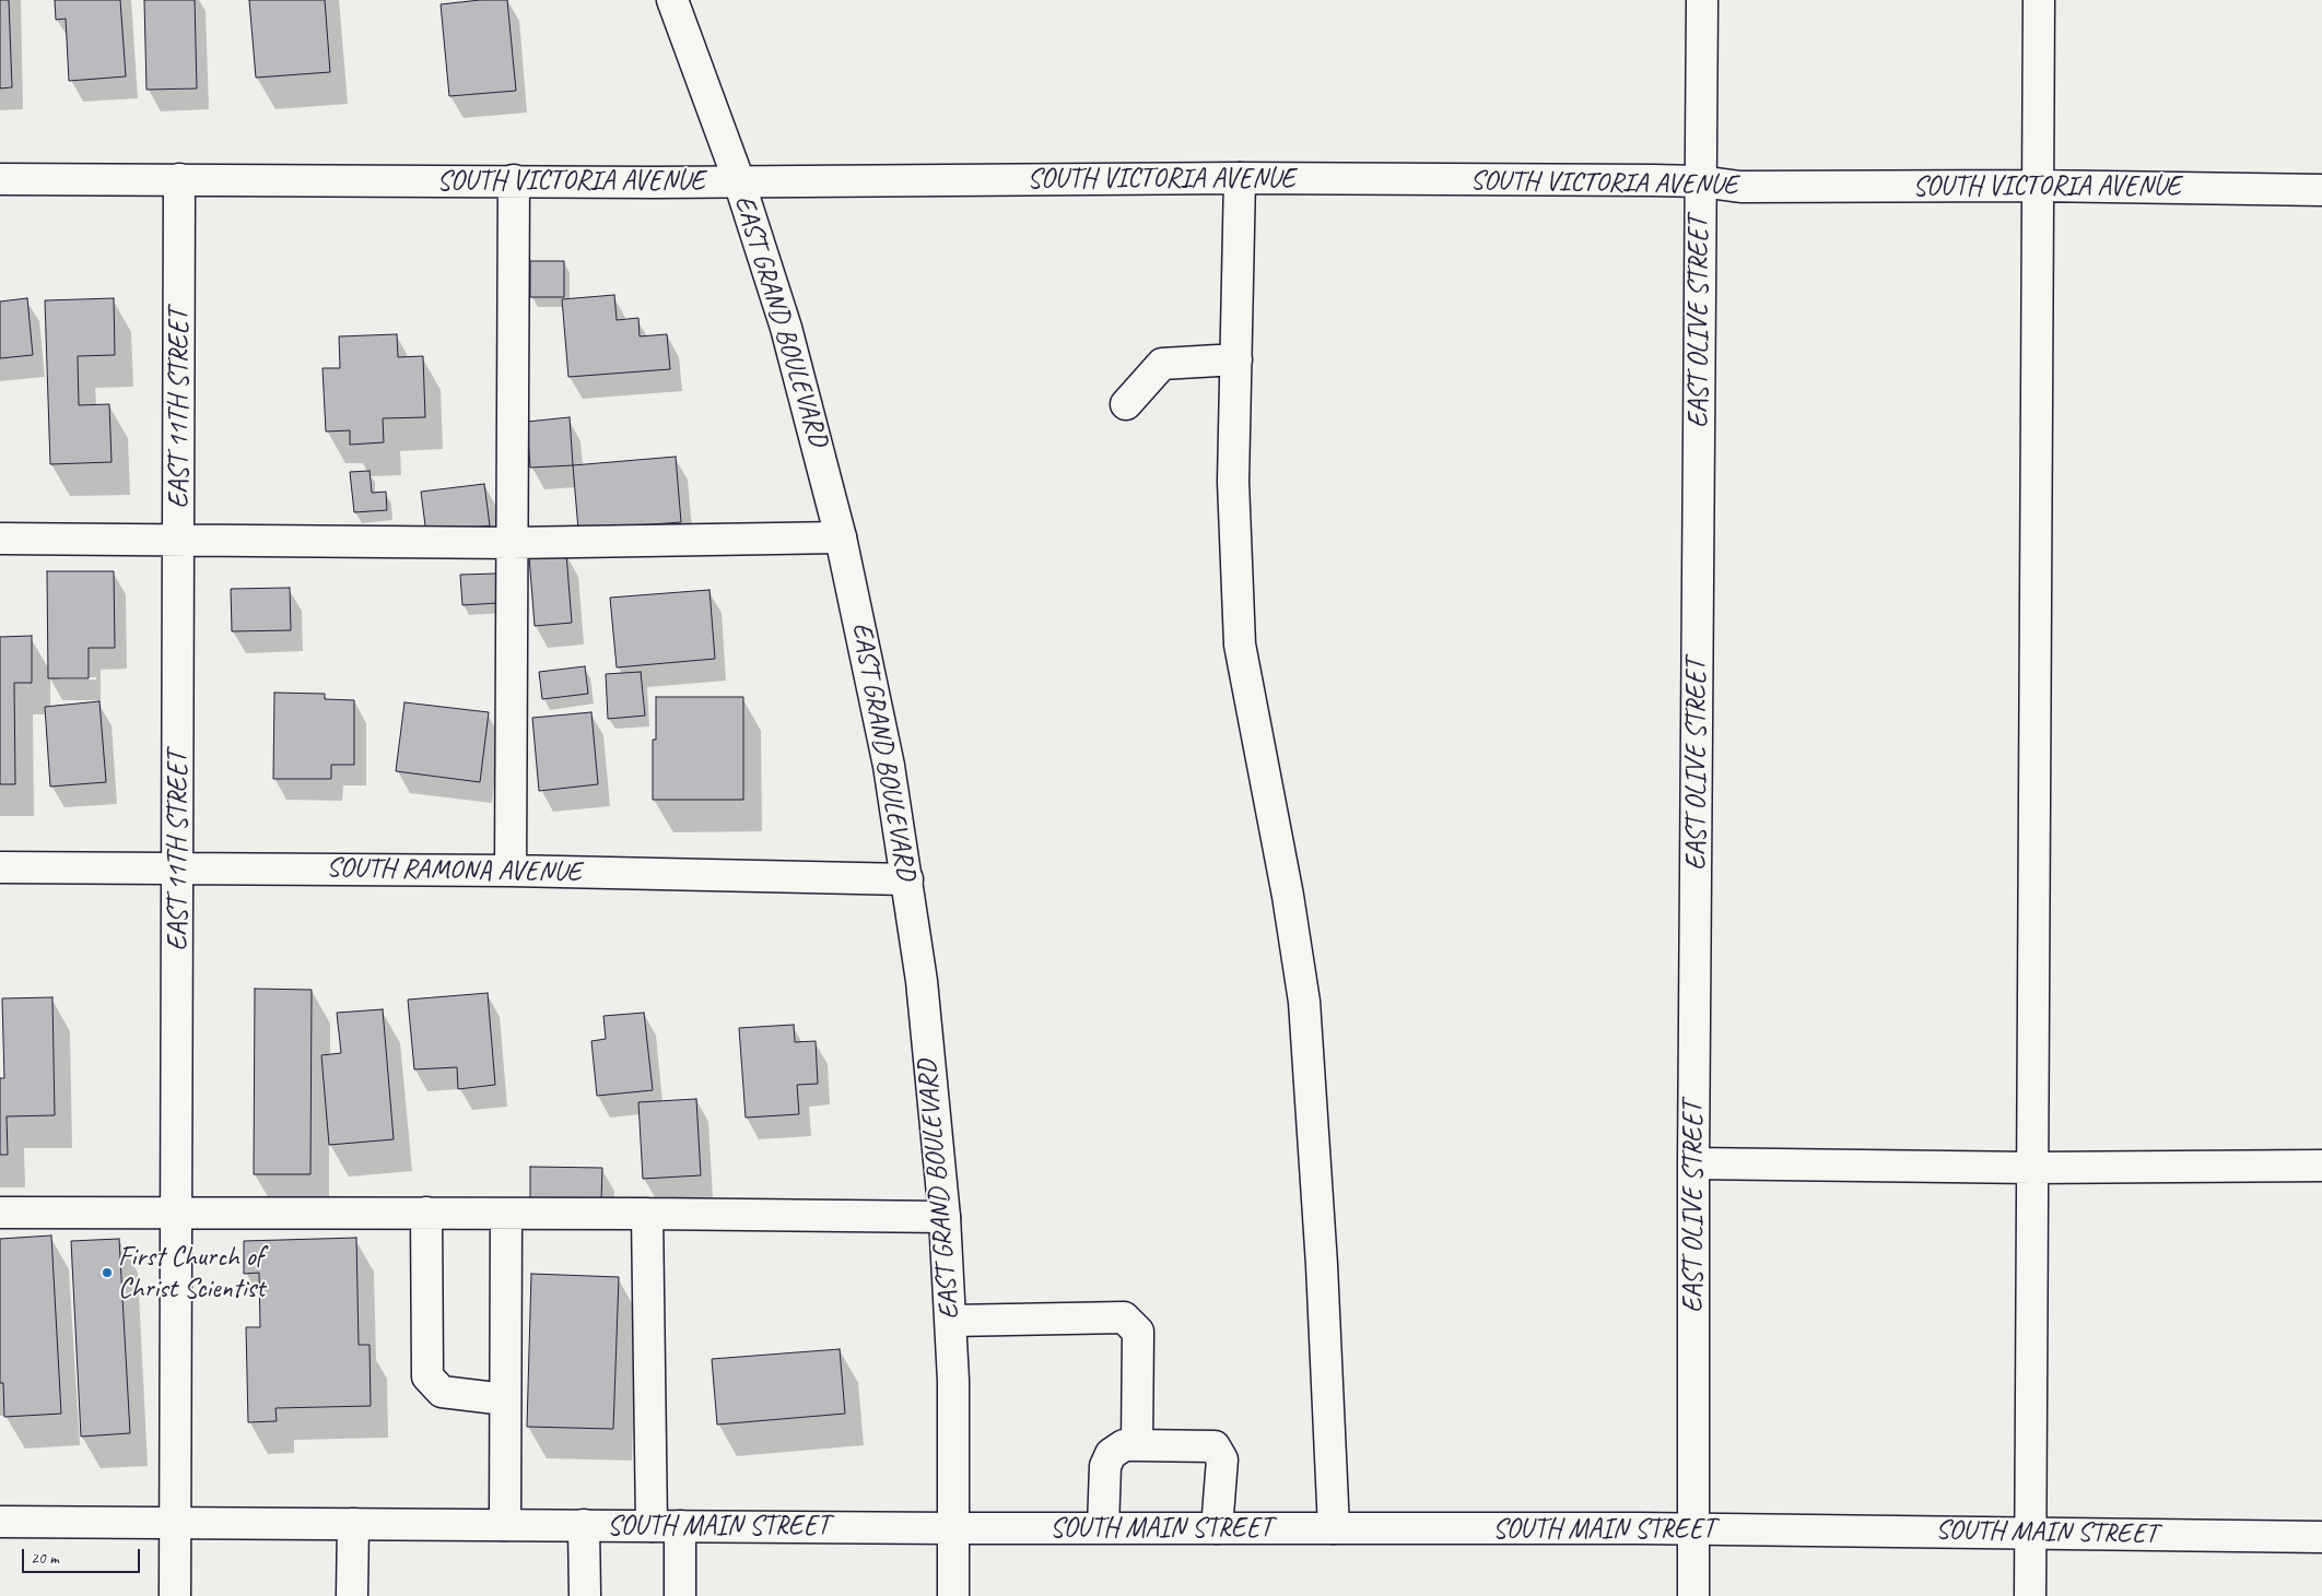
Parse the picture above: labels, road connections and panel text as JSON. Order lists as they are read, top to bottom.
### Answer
{
  "streets": {
    "street": [
      "SOUTH VICTORIA AVENUE",
      "EAST GRAND BOULEVARD",
      "EAST OLIVE STREET",
      "EAST 11TH STREET",
      "SOUTH RAMONA AVENUE",
      "SOUTH MAIN STREET"
    ]
  },
  "crossings": [
    ["SOUTH VICTORIA AVENUE", "EAST GRAND BOULEVARD"],
    ["SOUTH VICTORIA AVENUE", "EAST OLIVE STREET"],
    ["SOUTH VICTORIA AVENUE", "EAST 11TH STREET"],
    ["EAST GRAND BOULEVARD", "SOUTH RAMONA AVENUE"],
    ["EAST GRAND BOULEVARD", "SOUTH MAIN STREET"],
    ["EAST OLIVE STREET", "SOUTH MAIN STREET"],
    ["EAST 11TH STREET", "SOUTH RAMONA AVENUE"],
    ["EAST 11TH STREET", "SOUTH MAIN STREET"]
  ],
  "places": ["First Church of Christ Scientist"],
  "scale_bar": "20 m"
}
